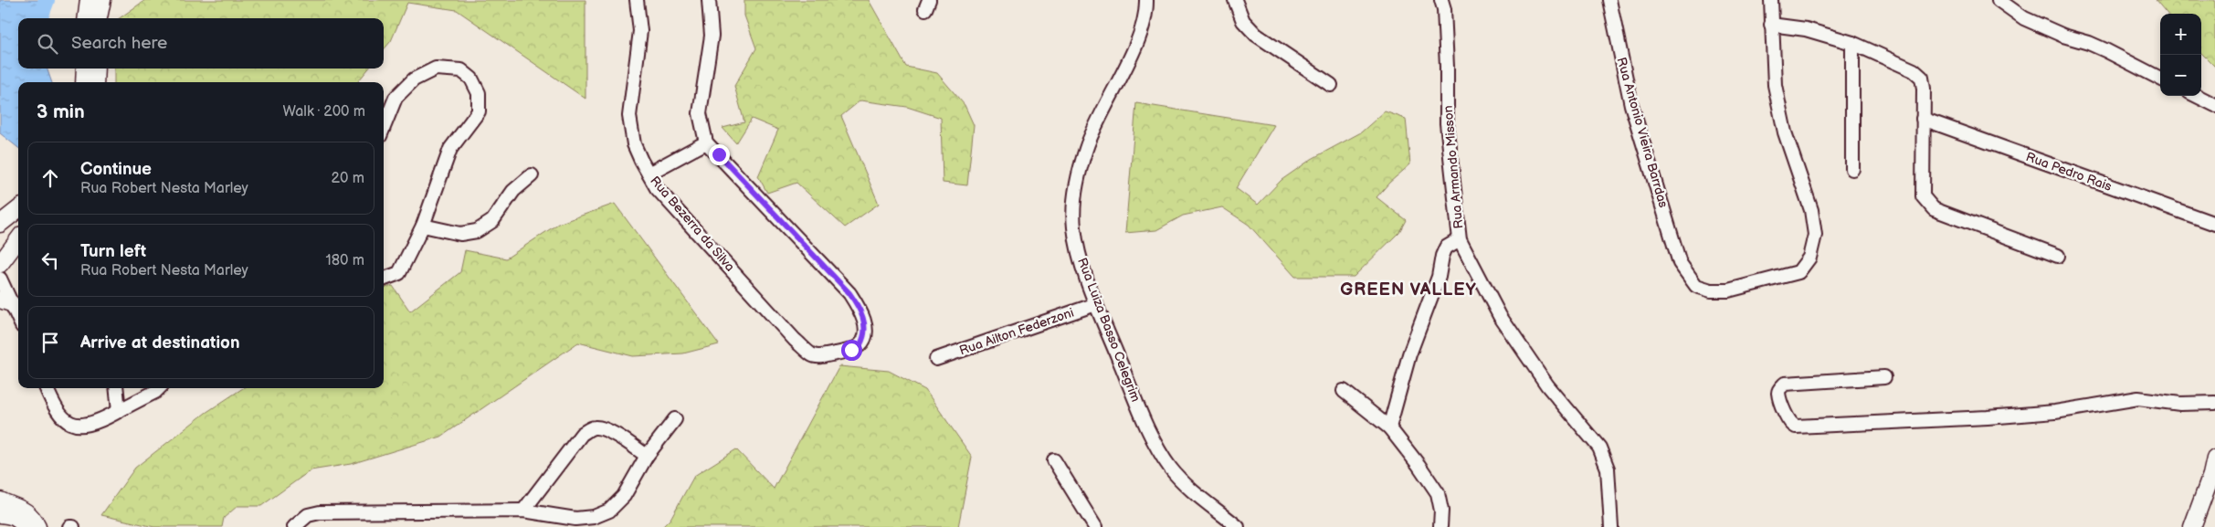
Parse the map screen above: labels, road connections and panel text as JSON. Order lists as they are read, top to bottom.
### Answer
{
  "streets": {
    "street": [
      "Rua Antonio Vieira Barrdas",
      "Rua Armando Misson",
      "Rua Pedro Rais",
      "Rua Bezerra da Silva",
      "Rua Luiza Basso Celegrim",
      "Rua Ailton Federzoni"
    ]
  },
  "crossings": [
    ["Rua Luiza Basso Celegrim", "Rua Ailton Federzoni"]
  ],
  "districts": ["GREEN VALLEY"],
  "page": {
    "map_buttons": ["+", "−"],
    "search": "Search here",
    "heading": ["3 min", "Walk · 200 m"],
    "list": [
      ["Continue", "Rua Robert Nesta Marley", "20 m"],
      ["Turn left", "Rua Robert Nesta Marley", "180 m"],
      "Arrive at destination"
    ]
  }
}
